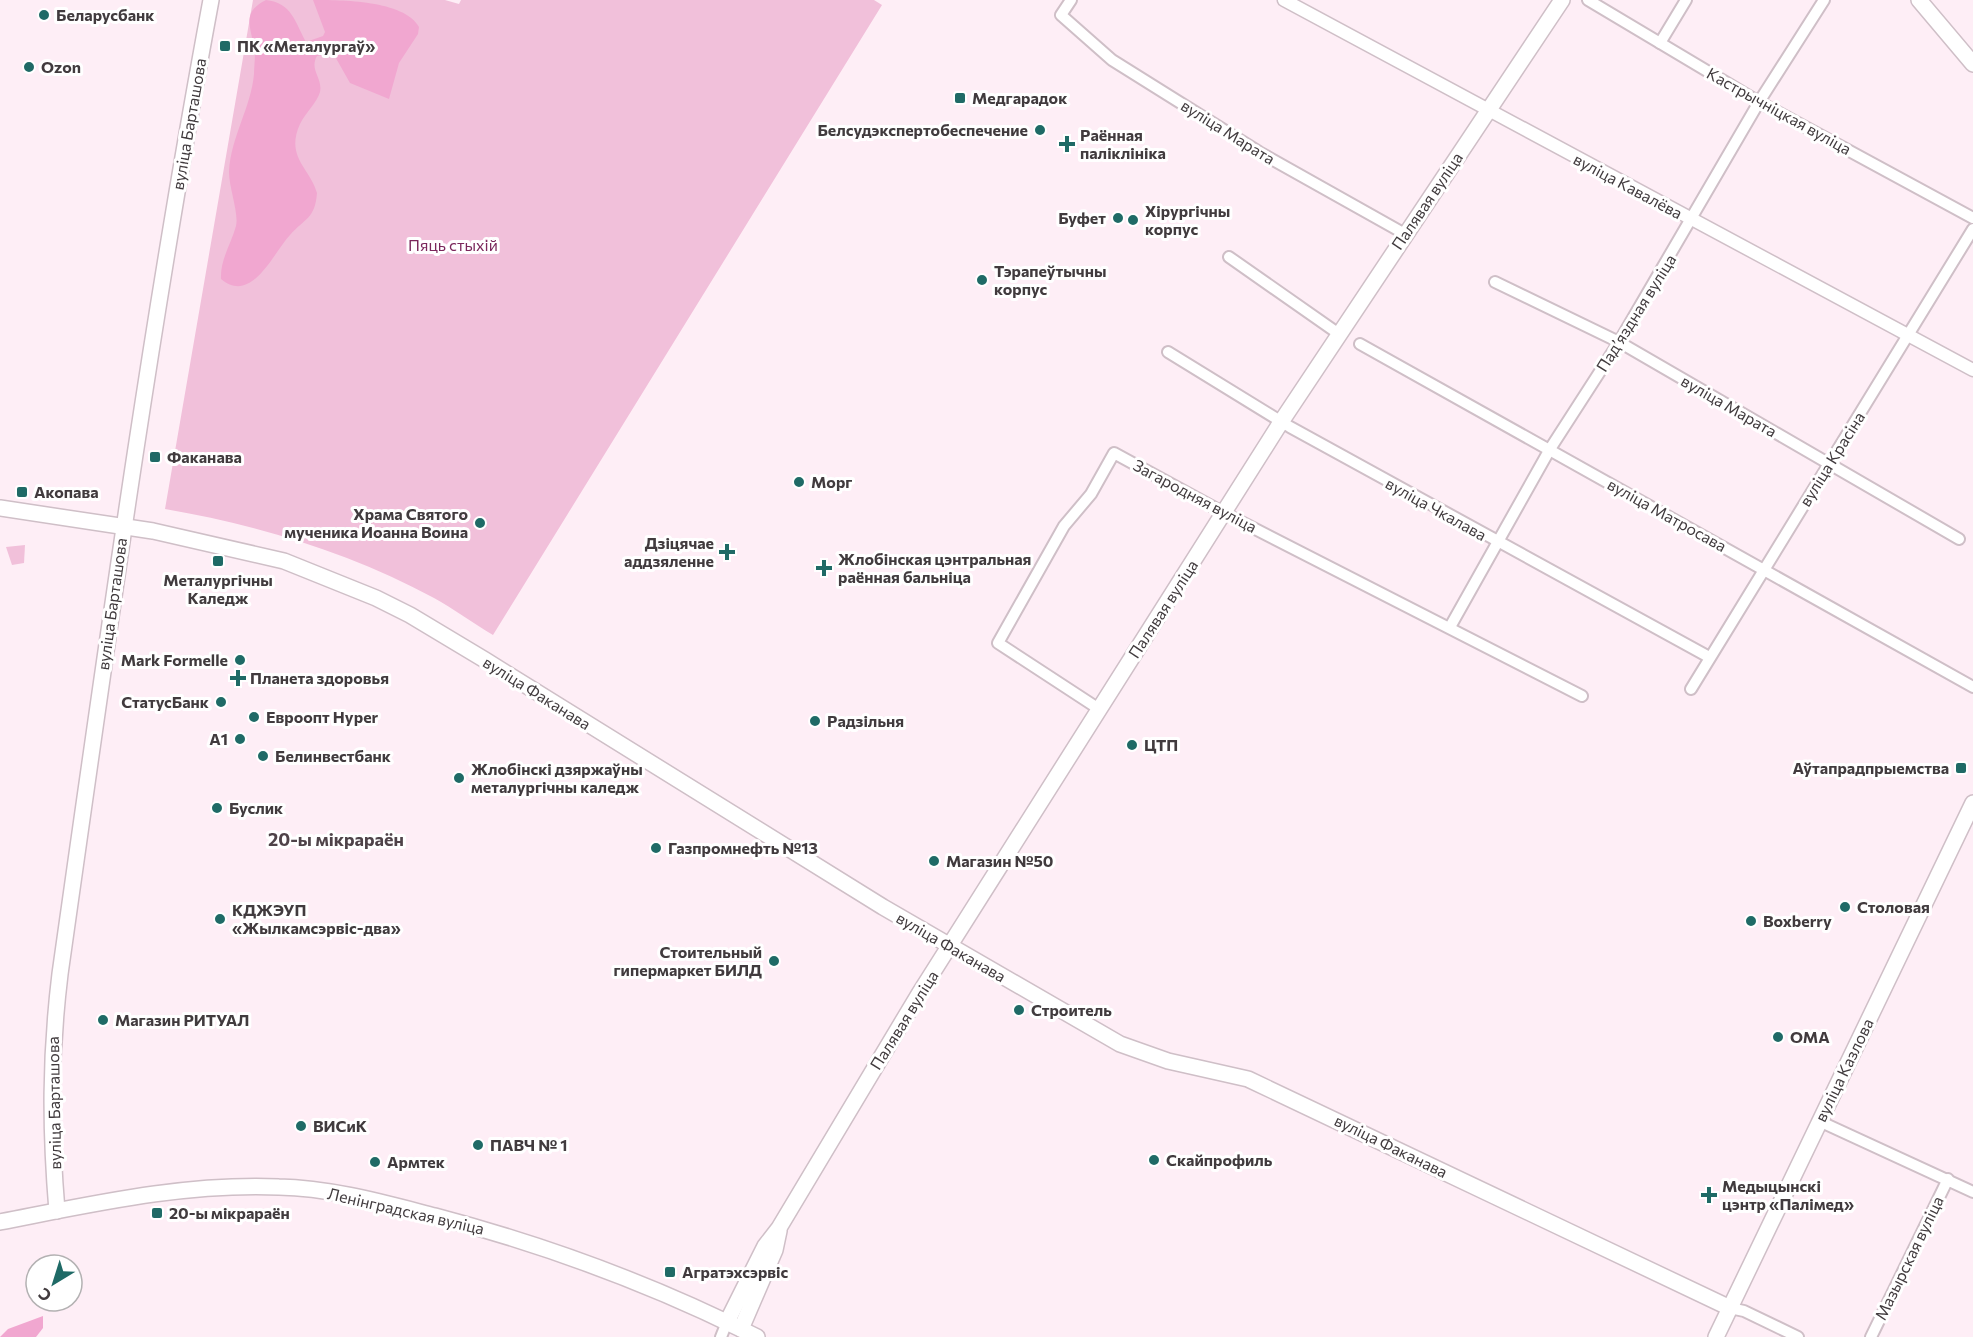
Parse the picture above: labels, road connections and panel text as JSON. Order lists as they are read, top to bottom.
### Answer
{
  "streets": {
    "main road": [
      "вуліца Барташова",
      "Палявая вуліца",
      "вуліца Факанава",
      "вуліца Казлова",
      "Ленінградская вуліца"
    ],
    "street": [
      "Кастрычніцкая вуліца",
      "вуліца Марата",
      "вуліца Кавалёва",
      "Падʼяздная вуліца",
      "вуліца Красіна",
      "Загародняя вуліца",
      "вуліца Чкалава",
      "вуліца Матросава",
      "Мазырская вуліца"
    ]
  },
  "crossings": [
    ["Кастрычніцкая вуліца", "Падʼяздная вуліца"],
    ["вуліца Барташова", "вуліца Факанава"],
    ["вуліца Барташова", "Ленінградская вуліца"],
    ["вуліца Марата", "Палявая вуліца"],
    ["вуліца Марата", "Падʼяздная вуліца"],
    ["вуліца Марата", "вуліца Красіна"],
    ["вуліца Кавалёва", "Палявая вуліца"],
    ["вуліца Кавалёва", "Падʼяздная вуліца"],
    ["вуліца Кавалёва", "вуліца Красіна"],
    ["Палявая вуліца", "Загародняя вуліца"],
    ["Палявая вуліца", "вуліца Чкалава"],
    ["Палявая вуліца", "вуліца Факанава"],
    ["Палявая вуліца", "Ленінградская вуліца"],
    ["Падʼяздная вуліца", "Загародняя вуліца"],
    ["Падʼяздная вуліца", "вуліца Чкалава"],
    ["Падʼяздная вуліца", "вуліца Матросава"],
    ["вуліца Красіна", "вуліца Чкалава"],
    ["вуліца Красіна", "вуліца Матросава"],
    ["вуліца Факанава", "вуліца Казлова"]
  ],
  "districts": ["20-ы мікрараён"],
  "parks": ["Пяць стыхій"],
  "places": {
    "other": [
      "Беларусбанк",
      "Ozon",
      "Белсудэкспертобеспечение",
      "Буфет",
      "Хірургічны корпус",
      "Тэрапеўтычны корпус",
      "Морг",
      "Храма Святого мученика Иоанна Воина",
      "Mark Formelle",
      "СтатусБанк",
      "Евроопт Hyper",
      "Радзільня",
      "A1",
      "ЦТП",
      "Белинвестбанк",
      "Жлобінскі дзяржаўны металургічны каледж",
      "Буслик",
      "Газпромнефть №13",
      "Магазин №50",
      "Столовая",
      "КДЖЭУП «Жылкамсэрвіс-два»",
      "Boxberry",
      "Стоительный гипермаркет БИЛД",
      "Строитель",
      "Магазин РИТУАЛ",
      "ОМА",
      "ВИСиК",
      "ПАВЧ № 1",
      "Скайпрофиль",
      "Армтек"
    ],
    "transit": [
      "ПК «Металургаў»",
      "Медгарадок",
      "Факанава",
      "Акопава",
      "Металургічны Каледж",
      "Аўтапрадпрыемства",
      "20-ы мікрараён",
      "Агратэхсэрвіс"
    ],
    "health": [
      "Раённая паліклініка",
      "Дзіцячае аддзяленне",
      "Жлобінская цэнтральная раённая бальніца",
      "Планета здоровья",
      "Медыцынскі цэнтр «Палімед»"
    ]
  },
  "north": "bottom left"
}
